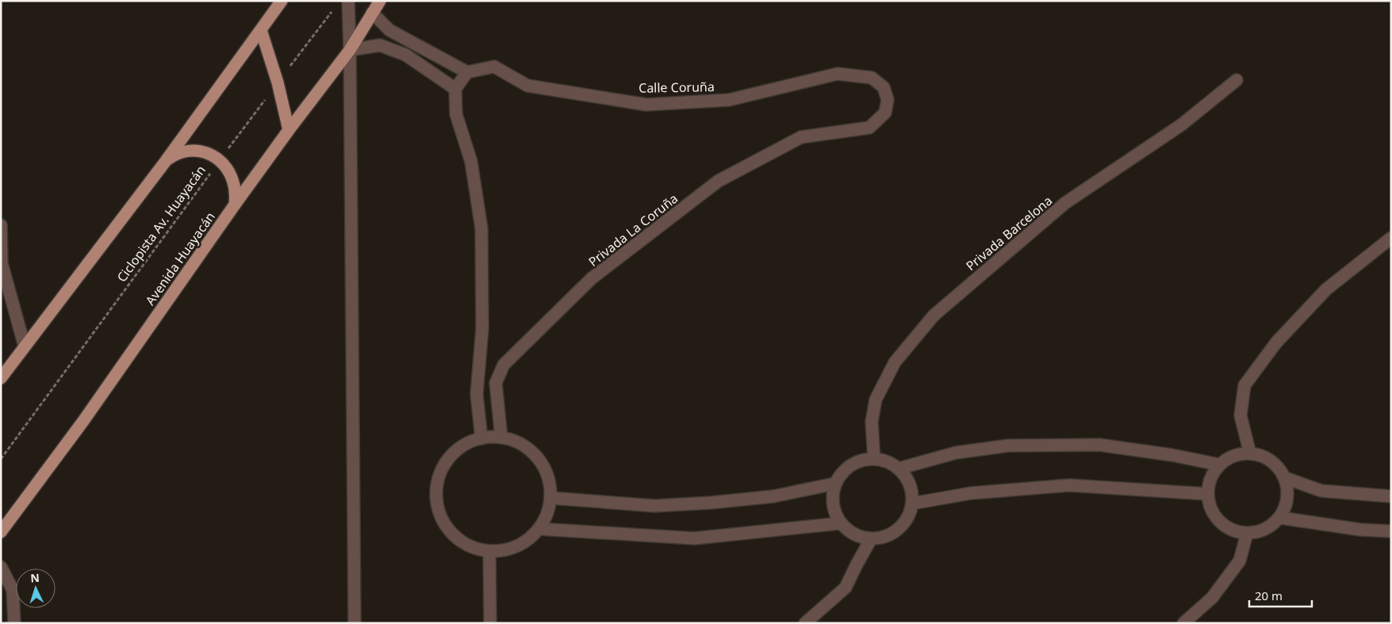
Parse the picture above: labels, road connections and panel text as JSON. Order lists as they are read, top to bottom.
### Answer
{
  "streets": {
    "main road": ["Avenida Huayacán"],
    "street": ["Calle Coruña", "Privada La Coruña", "Privada Barcelona"],
    "path": ["Ciclopista Av. Huayacán"]
  },
  "crossings": [
    ["Calle Coruña", "Privada La Coruña"]
  ],
  "scale_bar": "20 m",
  "north": "top"
}
